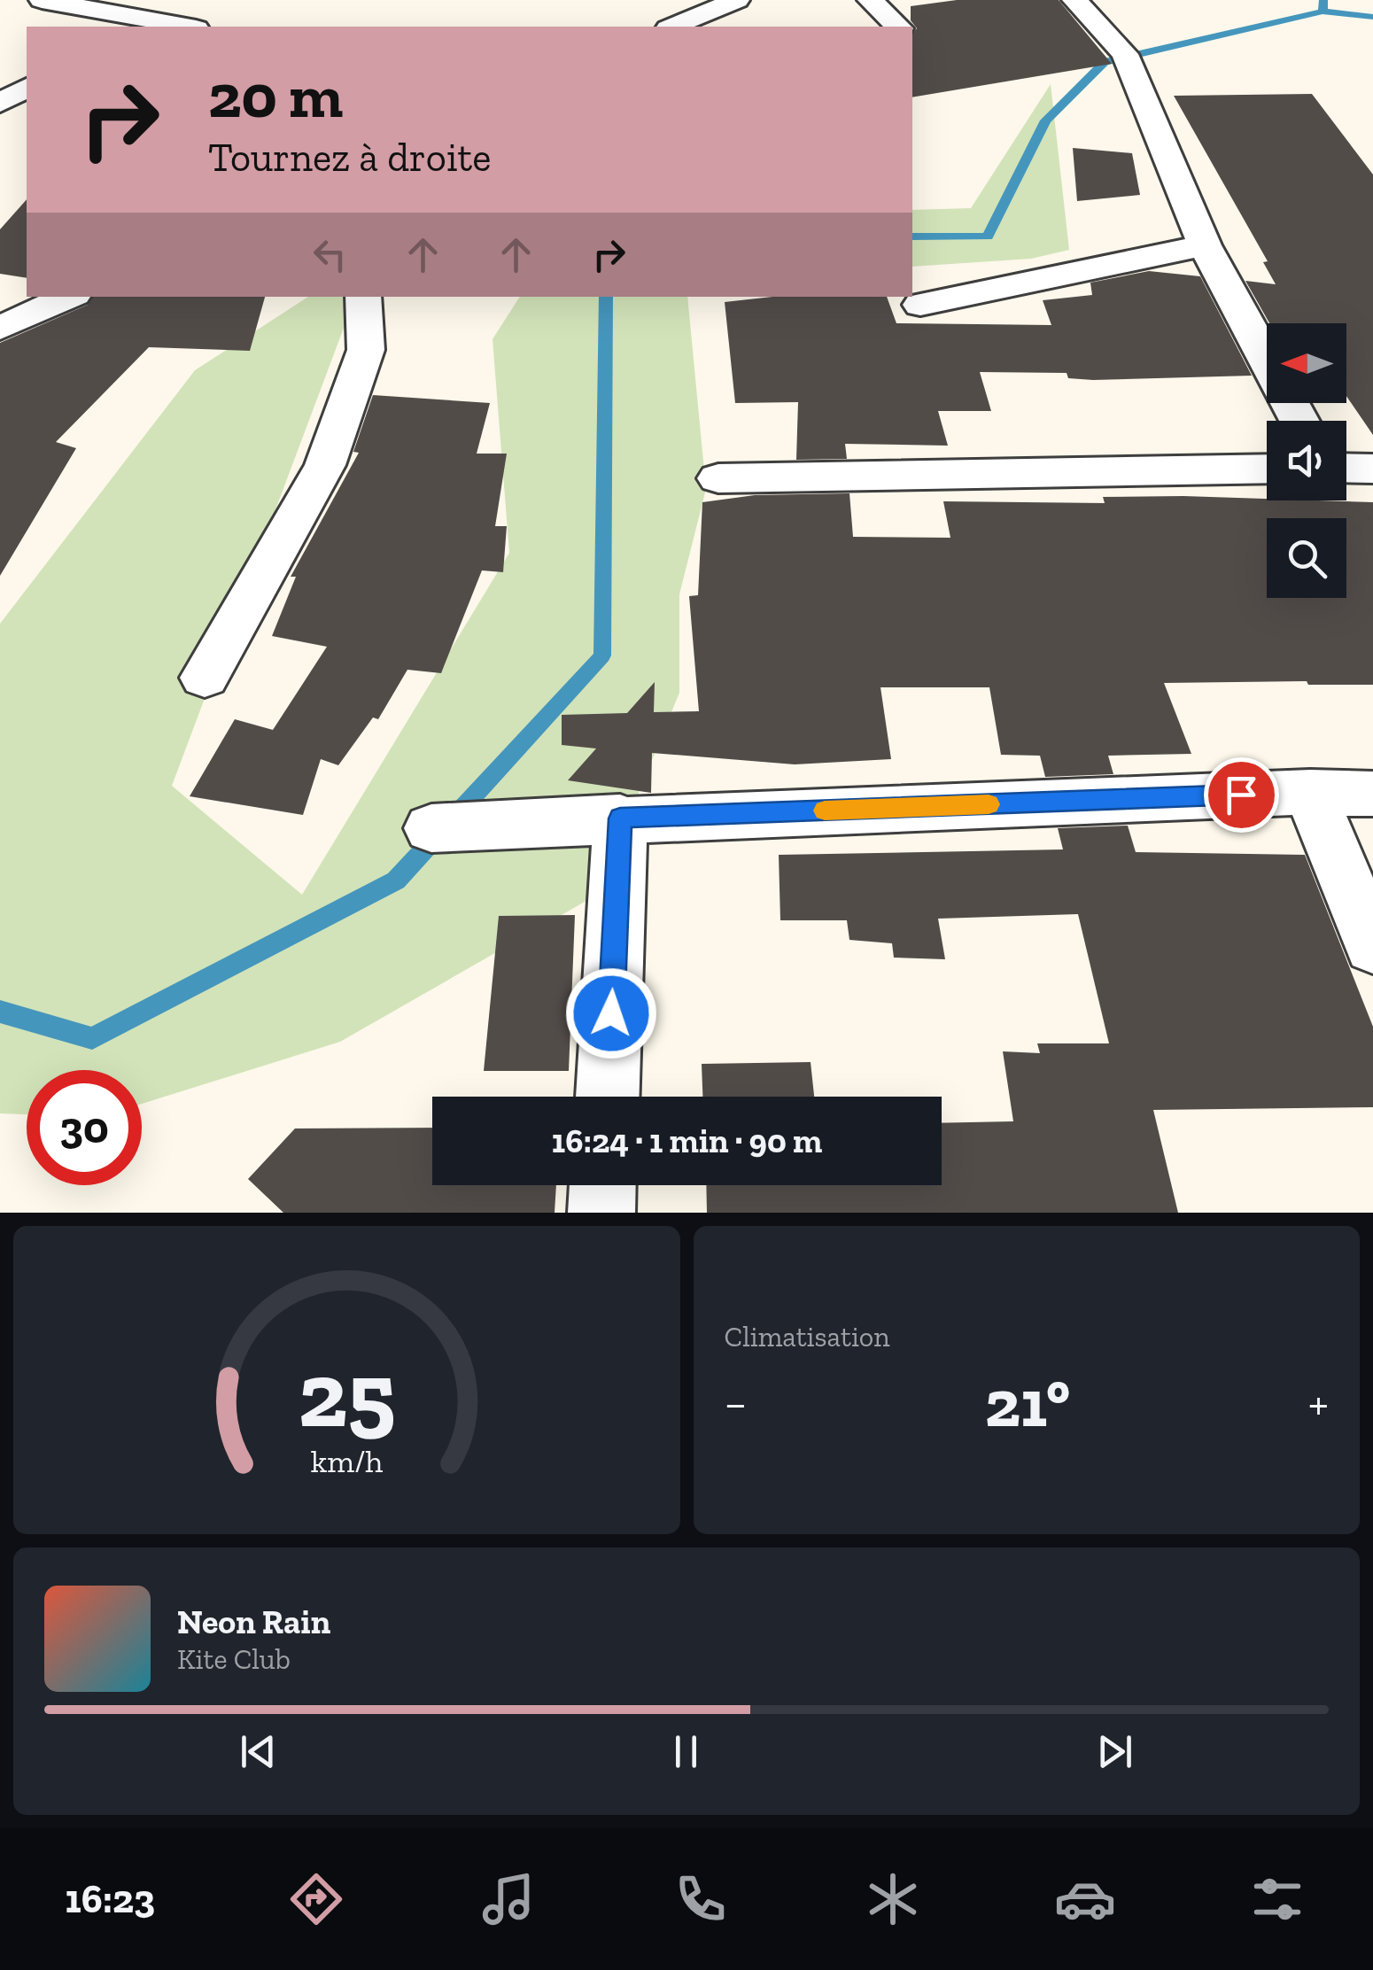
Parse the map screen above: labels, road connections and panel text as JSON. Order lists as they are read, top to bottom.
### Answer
{
  "north": "left",
  "page": {
    "turn": ["20 m", "Tournez à droite"],
    "limit": "30",
    "trip": "16:24 · 1 min · 90 m",
    "tile": "Climatisation",
    "heat": ["−", "21°", "+"],
    "song": ["Neon Rain", "Kite Club"],
    "tabs": "16:23",
    "gauge": ["25", "km/h"]
  }
}
